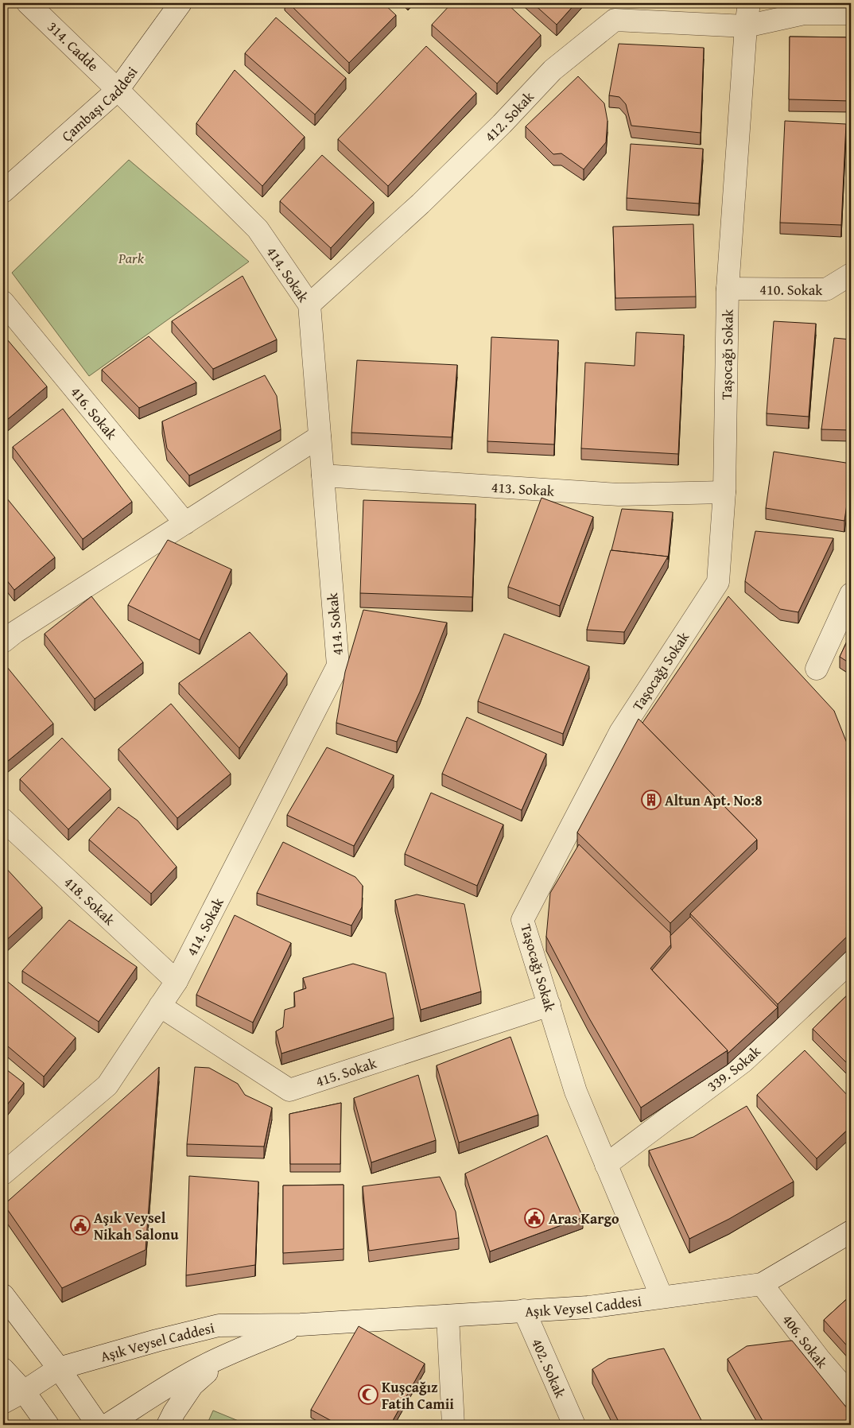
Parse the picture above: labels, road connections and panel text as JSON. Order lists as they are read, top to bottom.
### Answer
{
  "streets": {
    "street": [
      "314. Cadde",
      "Çambaşı Caddesi",
      "412. Sokak",
      "414. Sokak",
      "410. Sokak",
      "Taşocağı Sokak",
      "416. Sokak",
      "413. Sokak",
      "418. Sokak",
      "339. Sokak",
      "415. Sokak",
      "Aşık Veysel Caddesi",
      "406. Sokak",
      "402. Sokak"
    ]
  },
  "crossings": [
    ["314. Cadde", "Çambaşı Caddesi"],
    ["314. Cadde", "414. Sokak"],
    ["Çambaşı Caddesi", "414. Sokak"],
    ["412. Sokak", "414. Sokak"],
    ["412. Sokak", "Taşocağı Sokak"],
    ["414. Sokak", "413. Sokak"],
    ["414. Sokak", "418. Sokak"],
    ["414. Sokak", "415. Sokak"],
    ["410. Sokak", "Taşocağı Sokak"],
    ["Taşocağı Sokak", "413. Sokak"],
    ["Taşocağı Sokak", "339. Sokak"],
    ["Taşocağı Sokak", "415. Sokak"],
    ["Taşocağı Sokak", "Aşık Veysel Caddesi"],
    ["Aşık Veysel Caddesi", "406. Sokak"],
    ["Aşık Veysel Caddesi", "402. Sokak"]
  ],
  "parks": ["Park"],
  "places": {
    "building": ["Altun Apt. No:8"],
    "public building": ["Aras Kargo", "Aşık Veysel Nikah Salonu"],
    "mosque": ["Kuşcağız Fatih Camii"]
  }
}
